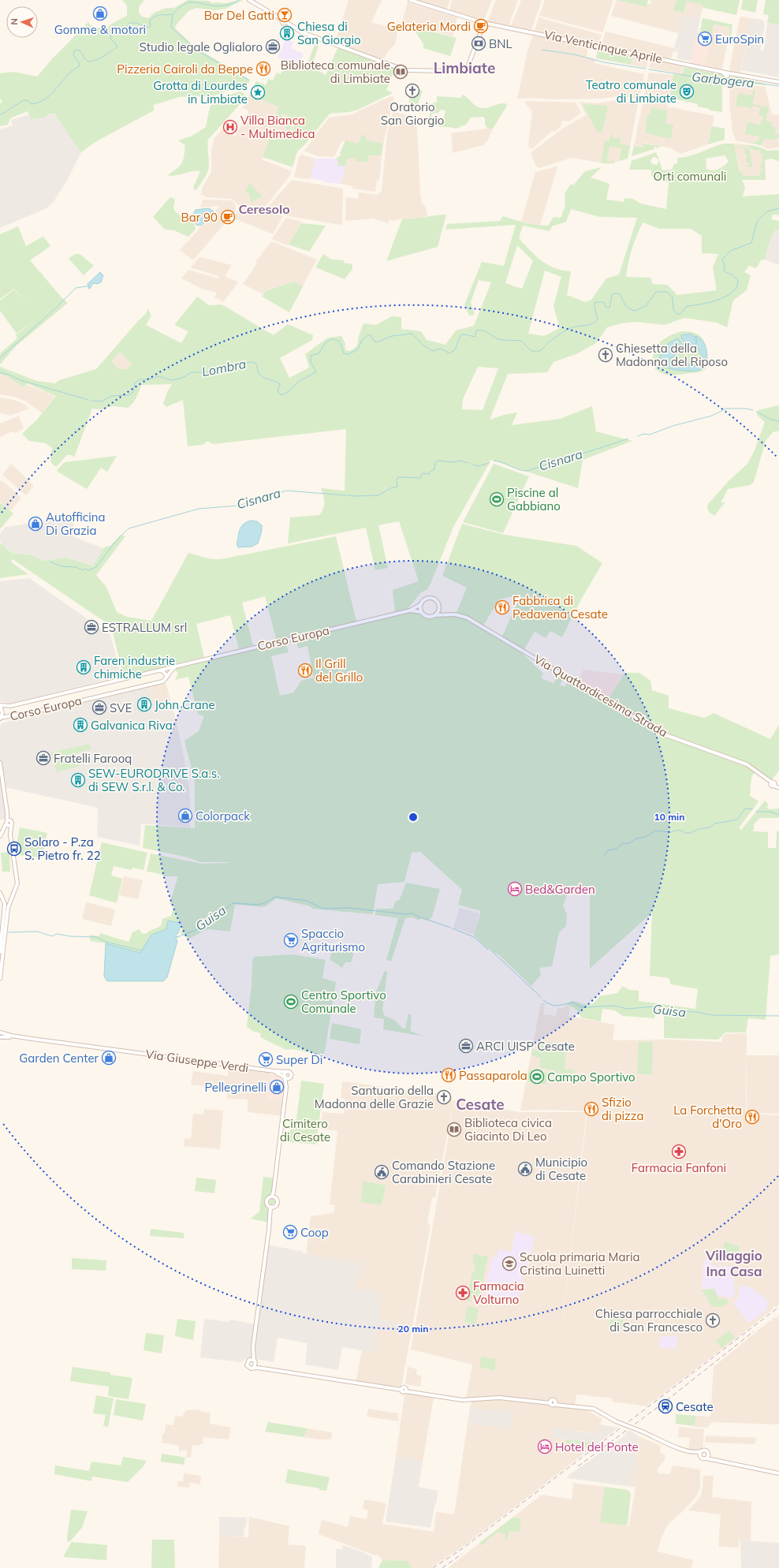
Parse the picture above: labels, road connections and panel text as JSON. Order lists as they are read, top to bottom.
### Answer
{
  "streets": {
    "street": [
      "Via Venticinque Aprile",
      "Corso Europa",
      "Via Quattordicesima Strada",
      "Via Giuseppe Verdi"
    ]
  },
  "crossings": [
    ["Corso Europa", "Via Quattordicesima Strada"]
  ],
  "districts": [
    "Limbiate",
    "Ceresolo",
    "Cesate",
    "Villaggio Ina Casa"
  ],
  "water": [
    "Garbogera",
    "Lombra",
    "Cisnara",
    "Guisa"
  ],
  "parks": ["Orti comunali", "Cimitero di Cesate"],
  "places": {
    "shop": [
      "Gomme & motori",
      "Autofficina Di Grazia",
      "Colorpack",
      "Garden Center",
      "Pellegrinelli"
    ],
    "bar": ["Bar Del Gatti"],
    "cafe": ["Gelateria Mordi", "Bar 90"],
    "building": [
      "Chiesa di San Giorgio",
      "Faren industrie chimiche",
      "John Crane",
      "Galvanica Riva",
      "SEW-EURODRIVE S.a.s. di SEW S.r.l. & Co."
    ],
    "supermarket": [
      "EuroSpin",
      "Spaccio Agriturismo",
      "Super Di",
      "Coop"
    ],
    "bank": ["BNL"],
    "office": [
      "Studio legale Oglialoro",
      "ESTRALLUM srl",
      "SVE",
      "Fratelli Farooq",
      "ARCI UISP Cesate"
    ],
    "restaurant": [
      "Pizzeria Cairoli da Beppe",
      "Fabbrica di Pedavena Cesate",
      "Il Grill del Grillo",
      "Passaparola",
      "Sfizio di pizza",
      "La Forchetta d'Oro"
    ],
    "library": ["Biblioteca comunale di Limbiate", "Biblioteca civica Giacinto Di Leo"],
    "church": [
      "Oratorio San Giorgio",
      "Chiesetta della Madonna del Riposo",
      "Santuario della Madonna delle Grazie",
      "Chiesa parrocchiale di San Francesco"
    ],
    "theatre": ["Teatro comunale di Limbiate"],
    "place": ["Grotta di Lourdes in Limbiate"],
    "hospital": ["Villa Bianca - Multimedica"],
    "sports": ["Piscine al Gabbiano", "Centro Sportivo Comunale", "Campo Sportivo"],
    "bus stop": ["Solaro - P.za S. Pietro fr. 22"],
    "hotel": ["Bed&Garden", "Hotel del Ponte"],
    "pharmacy": ["Farmacia Fanfoni", "Farmacia Volturno"],
    "public building": ["Municipio di Cesate", "Comando Stazione Carabinieri Cesate"],
    "school or university": ["Scuola primaria Maria Cristina Luinetti"],
    "station": ["Cesate"]
  },
  "north": "left",
  "rings": ["10 min", "20 min"]
}
